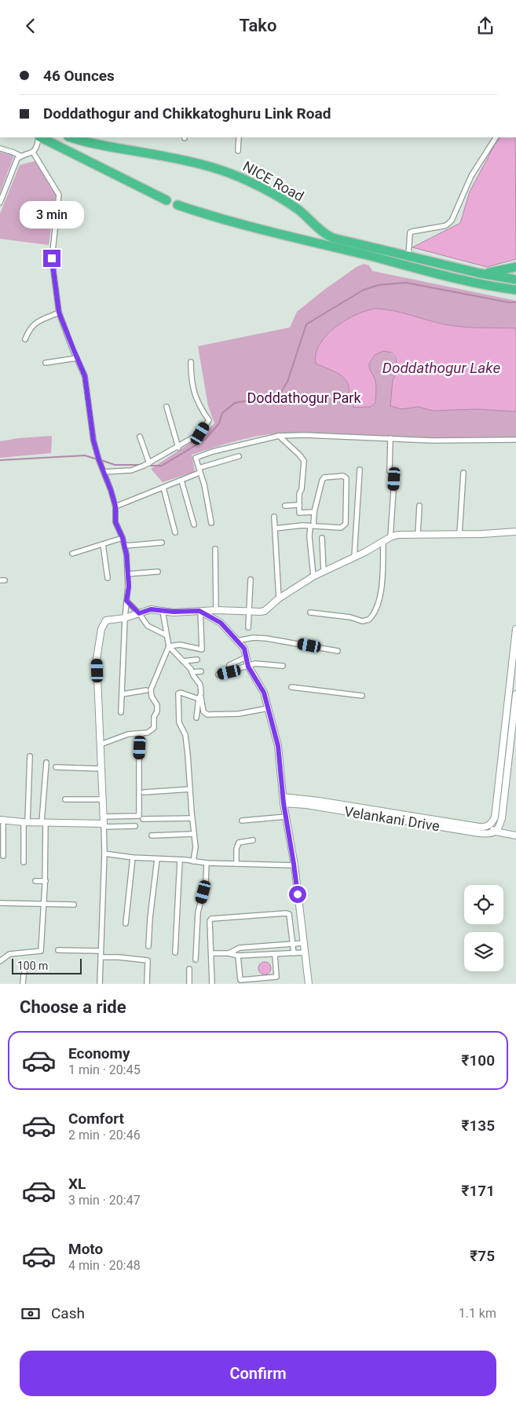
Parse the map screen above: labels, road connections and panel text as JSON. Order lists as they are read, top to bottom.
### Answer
{
  "streets": {
    "highway": ["NICE Road"],
    "street": ["Velankani Drive"]
  },
  "water": ["Doddathogur Lake"],
  "parks": ["Doddathogur Park"],
  "scale_bar": "100 m",
  "page": {
    "header": "Tako",
    "banner": ["46 Ounces", "Doddathogur and Chikkatoghuru Link Road"],
    "bubble": "3 min",
    "scale": "100 m",
    "heading": "Choose a ride",
    "list": [
      {
        "name": "Economy",
        "note": "1 min · 20:45",
        "value": "₹100"
      },
      {
        "name": "Comfort",
        "note": "2 min · 20:46",
        "value": "₹135"
      },
      {
        "name": "XL",
        "note": "3 min · 20:47",
        "value": "₹171"
      },
      {
        "name": "Moto",
        "note": "4 min · 20:48",
        "value": "₹75"
      }
    ],
    "pay": ["Cash", "1.1 km"],
    "buttons": "Confirm"
  }
}
